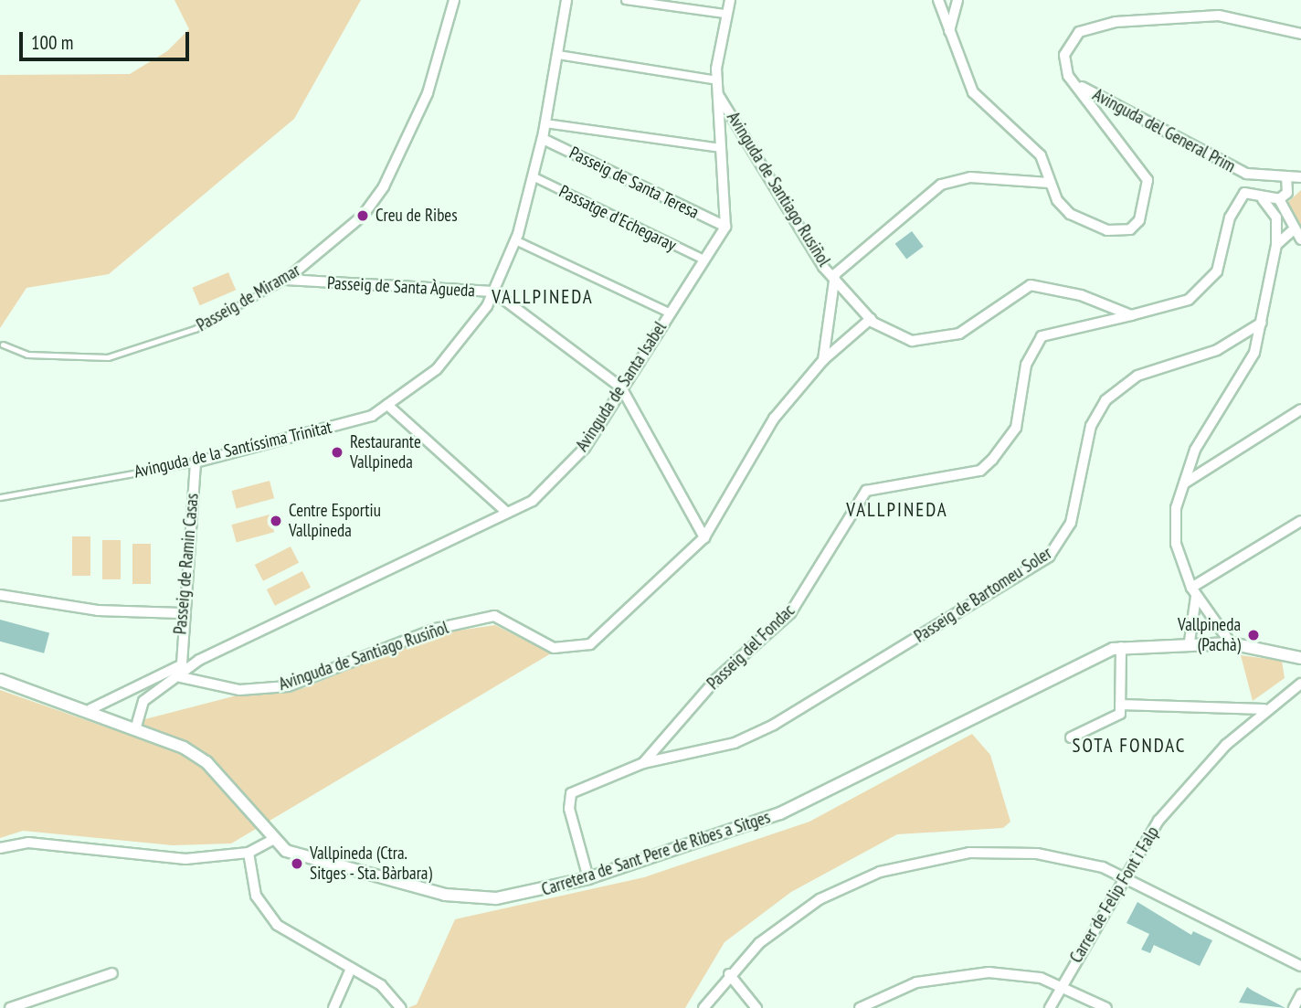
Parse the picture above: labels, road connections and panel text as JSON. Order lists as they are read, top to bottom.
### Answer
{
  "streets": {
    "street": [
      "Avinguda del General Prim",
      "Passeig de Santa Teresa",
      "Avinguda de Santiago Rusiñol",
      "Passatge d'Echegaray",
      "Passeig de Santa Àgueda",
      "Passeig de Miramar",
      "Avinguda de Santa Isabel",
      "Avinguda de la Santíssima Trinitat",
      "Passeig de Ramin Casas",
      "Passeig de Bartomeu Soler",
      "Passeig del Fondac",
      "Carretera de Sant Pere de Ribes a Sitges",
      "Carrer de Felip Font i Falp"
    ]
  },
  "crossings": [
    ["Passeig de Santa Teresa", "Avinguda de Santa Isabel"],
    ["Passeig de Santa Teresa", "Avinguda de la Santíssima Trinitat"],
    ["Avinguda de Santiago Rusiñol", "Passeig de Santa Àgueda"],
    ["Avinguda de Santiago Rusiñol", "Avinguda de Santa Isabel"],
    ["Avinguda de Santiago Rusiñol", "Passeig de Ramin Casas"],
    ["Passatge d'Echegaray", "Avinguda de Santa Isabel"],
    ["Passatge d'Echegaray", "Avinguda de la Santíssima Trinitat"],
    ["Passeig de Santa Àgueda", "Passeig de Miramar"],
    ["Passeig de Santa Àgueda", "Avinguda de Santa Isabel"],
    ["Passeig de Santa Àgueda", "Avinguda de la Santíssima Trinitat"],
    ["Avinguda de Santa Isabel", "Passeig de Ramin Casas"],
    ["Avinguda de Santa Isabel", "Carretera de Sant Pere de Ribes a Sitges"],
    ["Avinguda de la Santíssima Trinitat", "Passeig de Ramin Casas"],
    ["Passeig de Bartomeu Soler", "Passeig del Fondac"],
    ["Passeig del Fondac", "Carretera de Sant Pere de Ribes a Sitges"]
  ],
  "districts": ["VALLPINEDA", "VALLPINEDA", "SOTA FONDAC"],
  "places": [
    "Creu de Ribes",
    "Restaurante Vallpineda",
    "Centre Esportiu Vallpineda",
    "Vallpineda (Pachà)",
    "Vallpineda (Ctra. Sitges - Sta. Bàrbara)"
  ],
  "scale_bar": "100 m"
}
